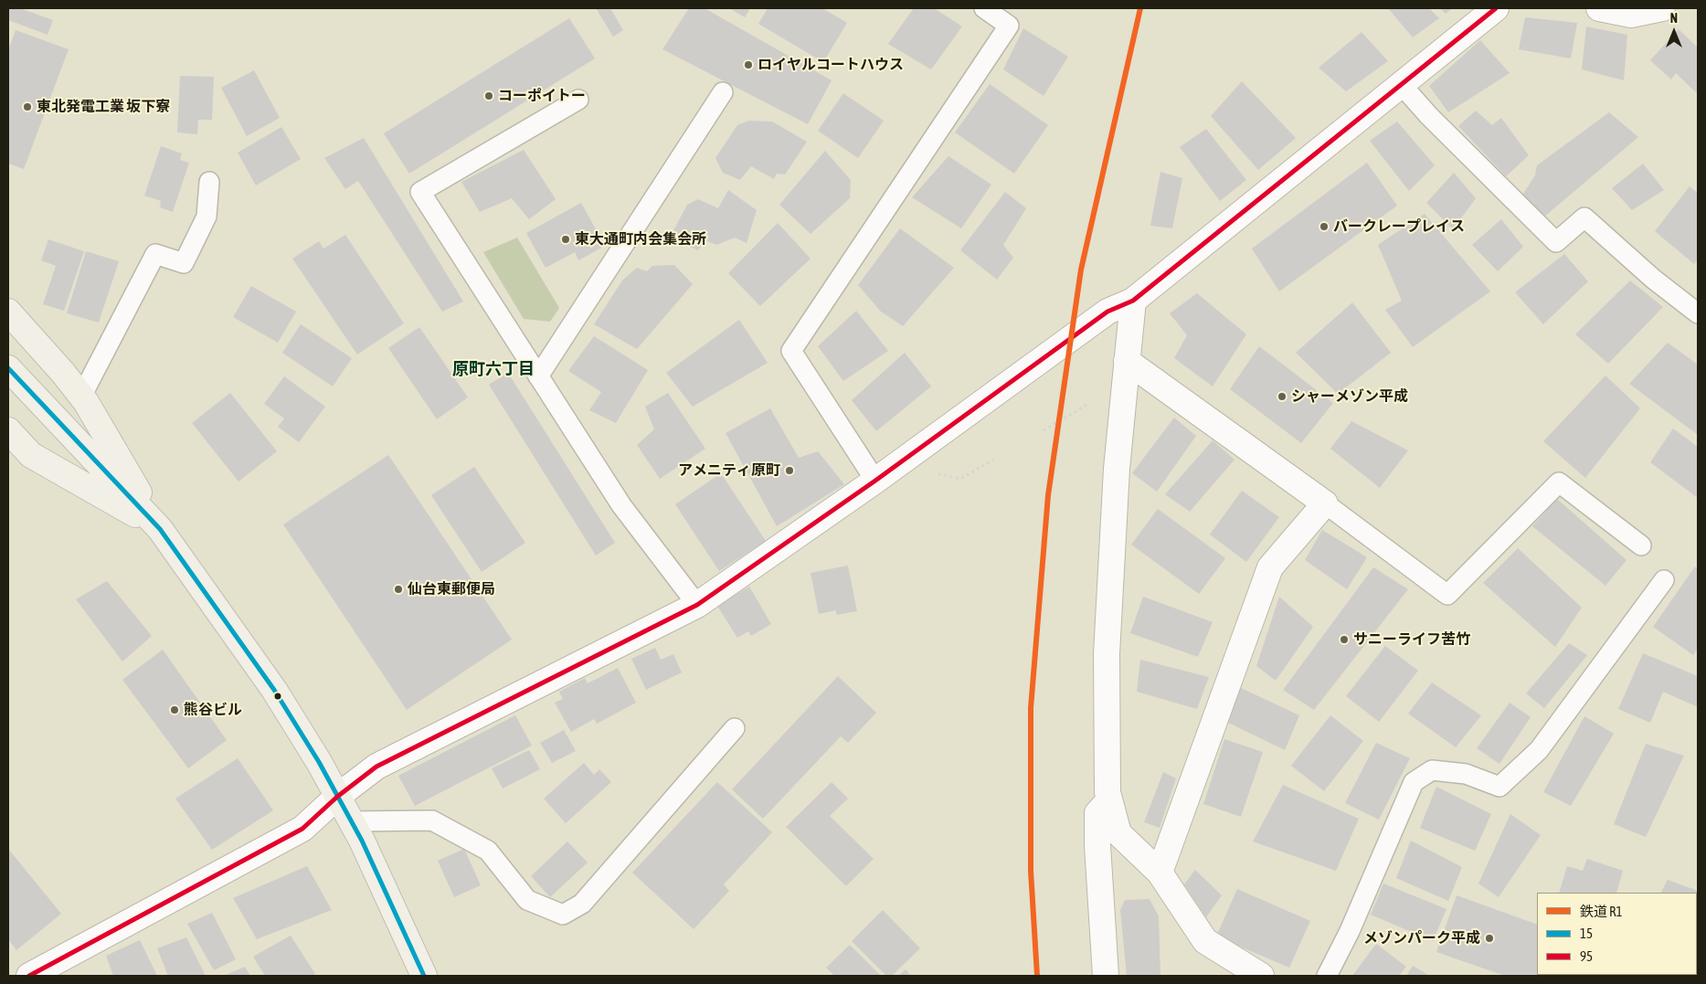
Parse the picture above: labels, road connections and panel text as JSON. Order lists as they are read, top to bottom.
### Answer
{
  "districts": ["原町六丁目"],
  "places": [
    "ロイヤルコートハウス",
    "コーポイトー",
    "東北発電工業 坂下寮",
    "バークレープレイス",
    "東大通町内会集会所",
    "シャーメゾン平成",
    "アメニティ原町",
    "仙台東郵便局",
    "サニーライフ苦竹",
    "熊谷ビル",
    "メゾンパーク平成"
  ],
  "lines": ["rail line R1", "transit line 95", "transit line 15"],
  "legend": ["鉄道 R1", "15", "95"],
  "north": "top"
}
